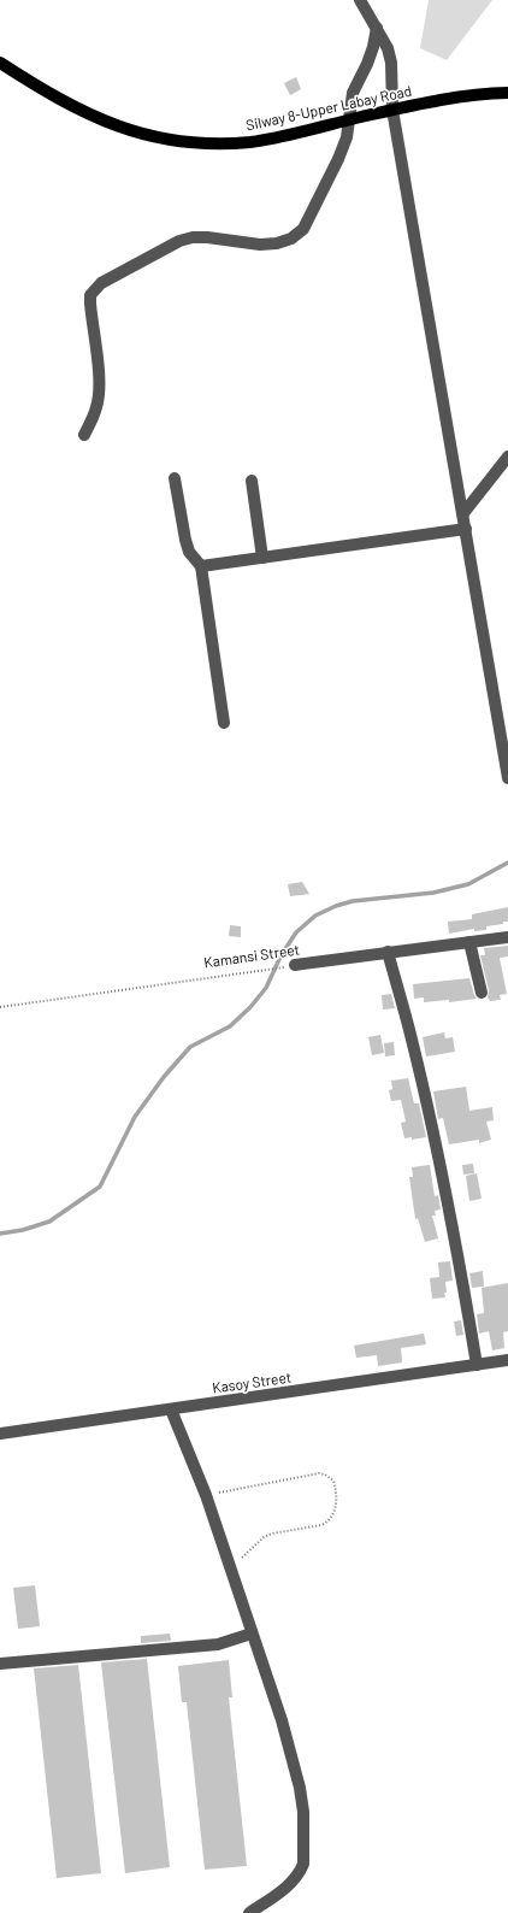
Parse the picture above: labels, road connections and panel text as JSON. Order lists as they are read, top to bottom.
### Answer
{
  "streets": {
    "main road": ["Silway 8-Upper Labay Road"],
    "street": ["Kamansi Street", "Kasoy Street"]
  }
}
